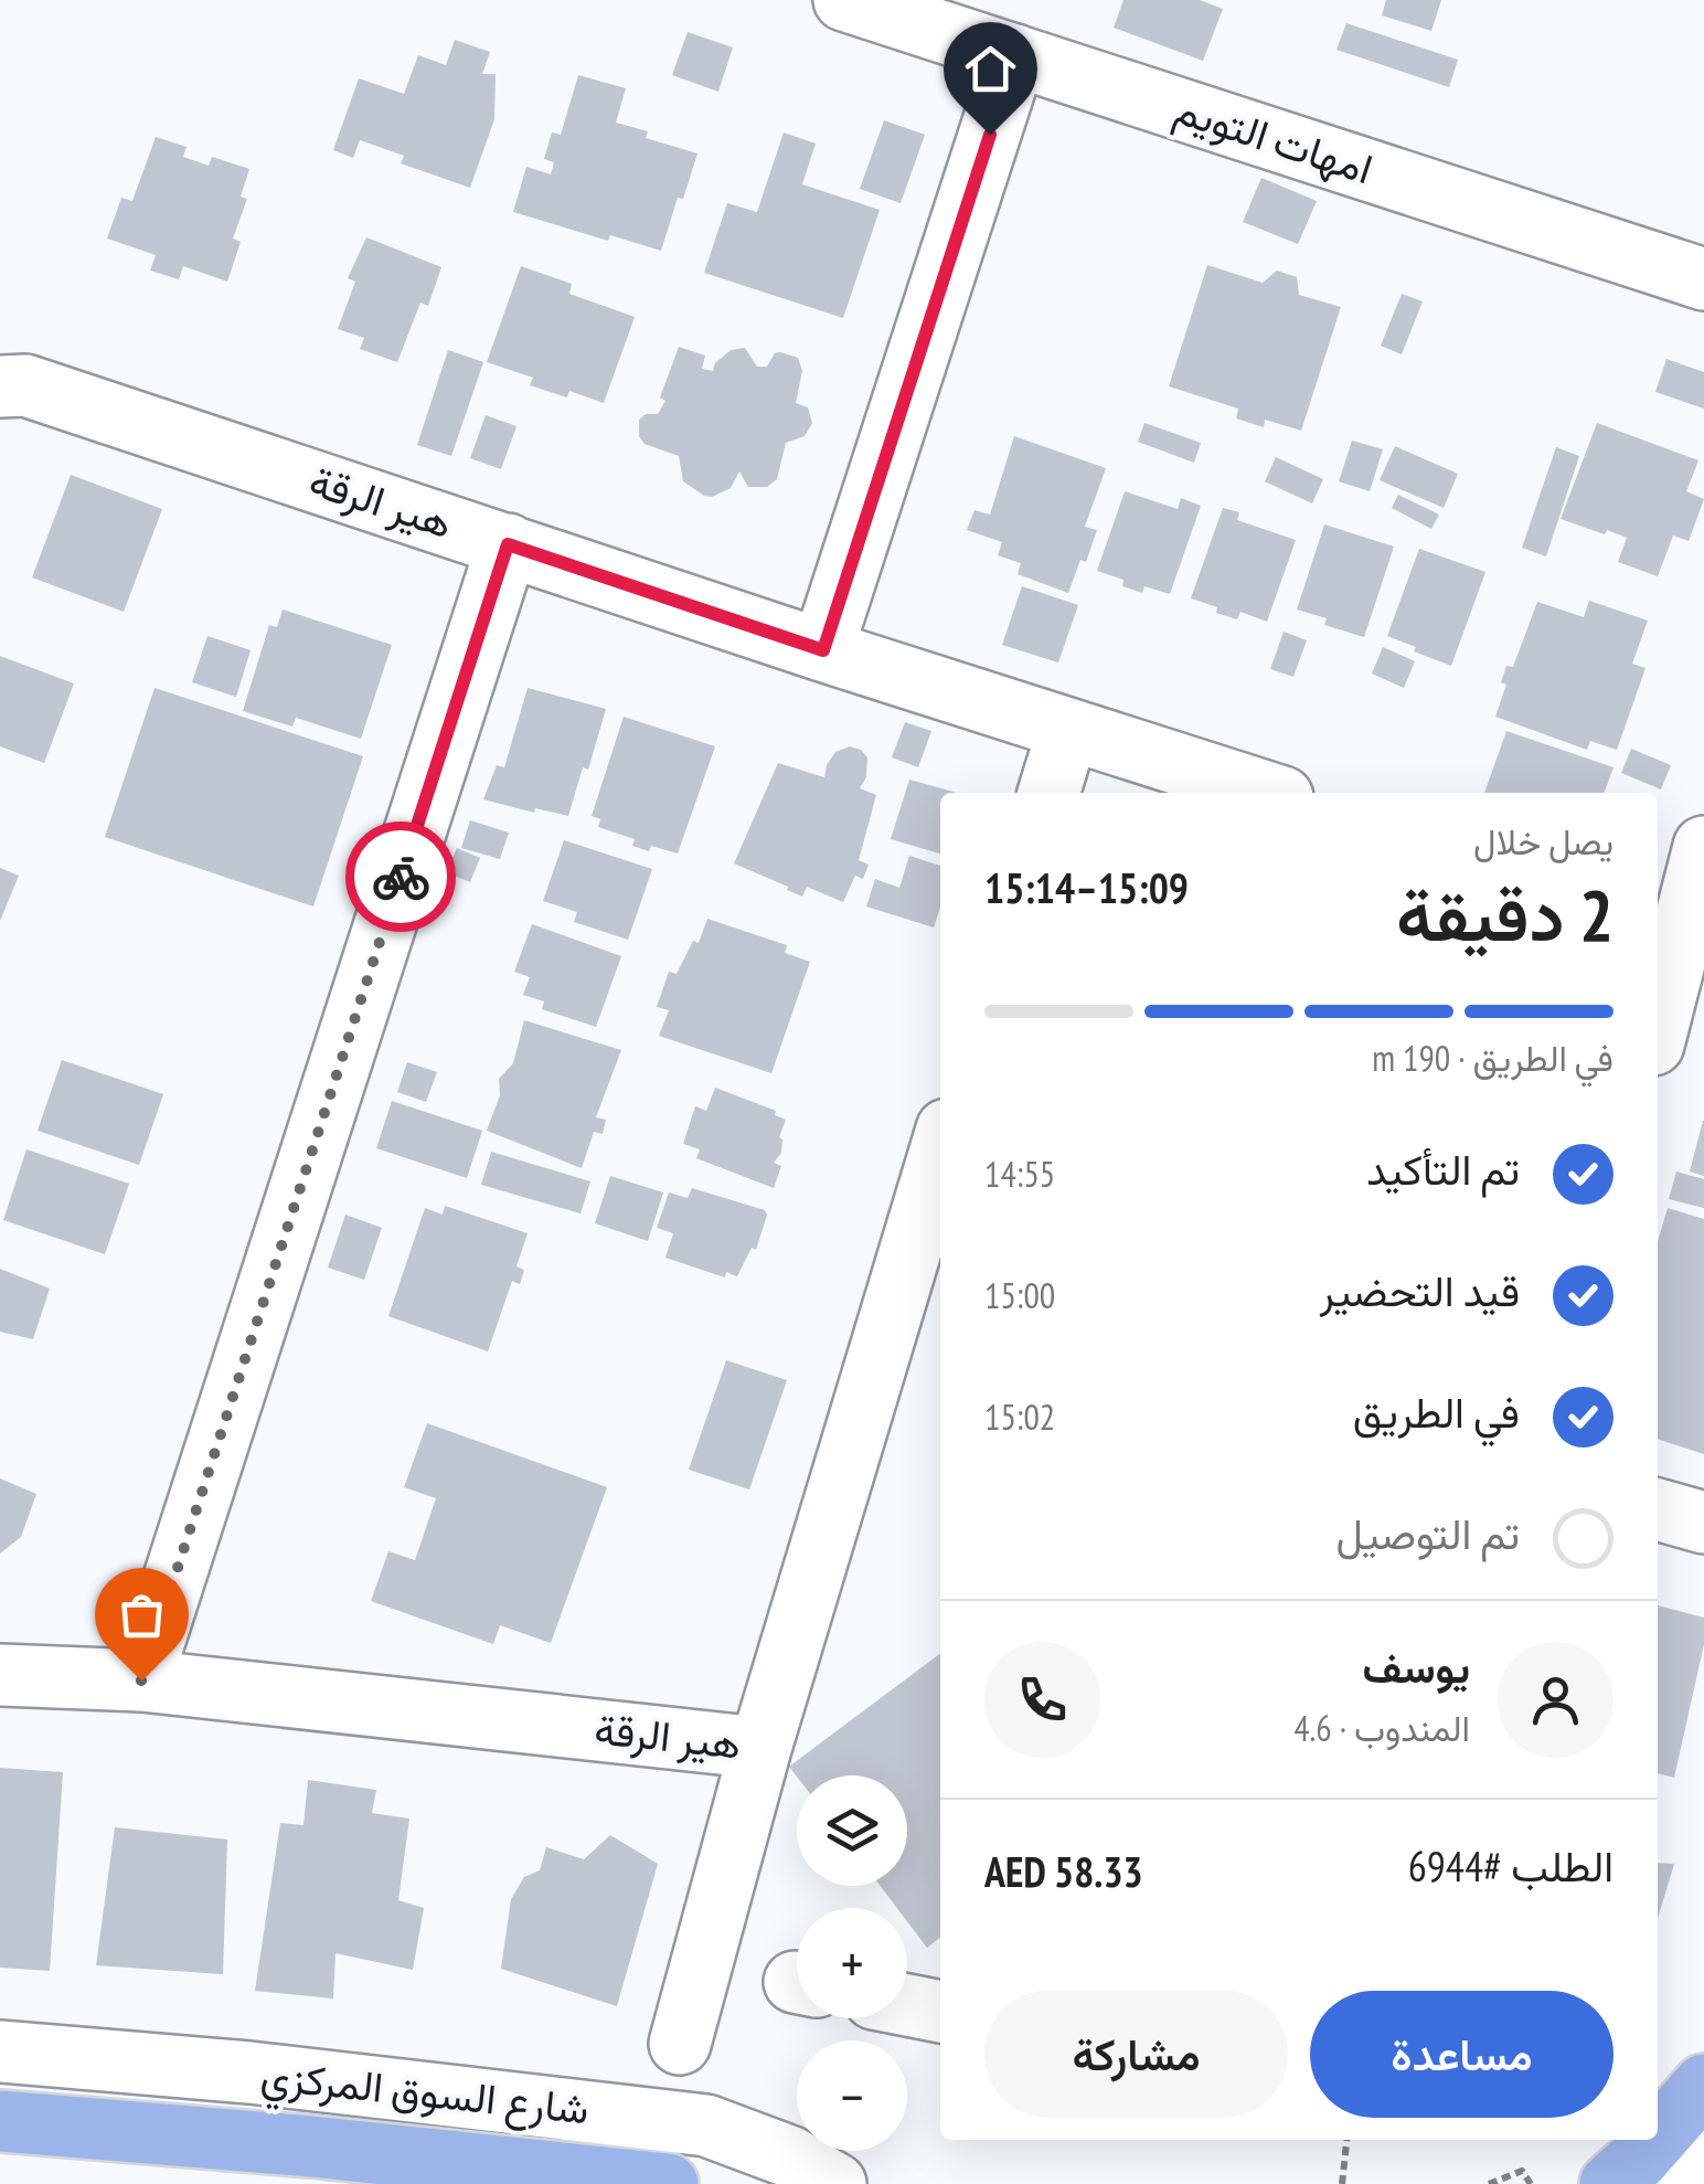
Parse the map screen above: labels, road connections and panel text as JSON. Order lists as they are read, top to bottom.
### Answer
{
  "streets": {
    "main road": ["شارع السوق المركزي"],
    "street": ["امهات التويم", "هير الرقة"]
  },
  "page": {
    "heading": ["2 دقيقة", "يصل خلال", "15:09–15:14"],
    "panel": [
      "يوسف",
      "المندوب · 4.6",
      "الطلب #6944",
      "AED 58.33"
    ],
    "bar": "في الطريق · 190 m",
    "list": [
      ["تم التأكيد", "14:55"],
      ["قيد التحضير", "15:00"],
      ["في الطريق", "15:02"],
      "تم التوصيل"
    ],
    "map_buttons": ["+", "−"],
    "buttons": ["مساعدة", "مشاركة"]
  }
}
